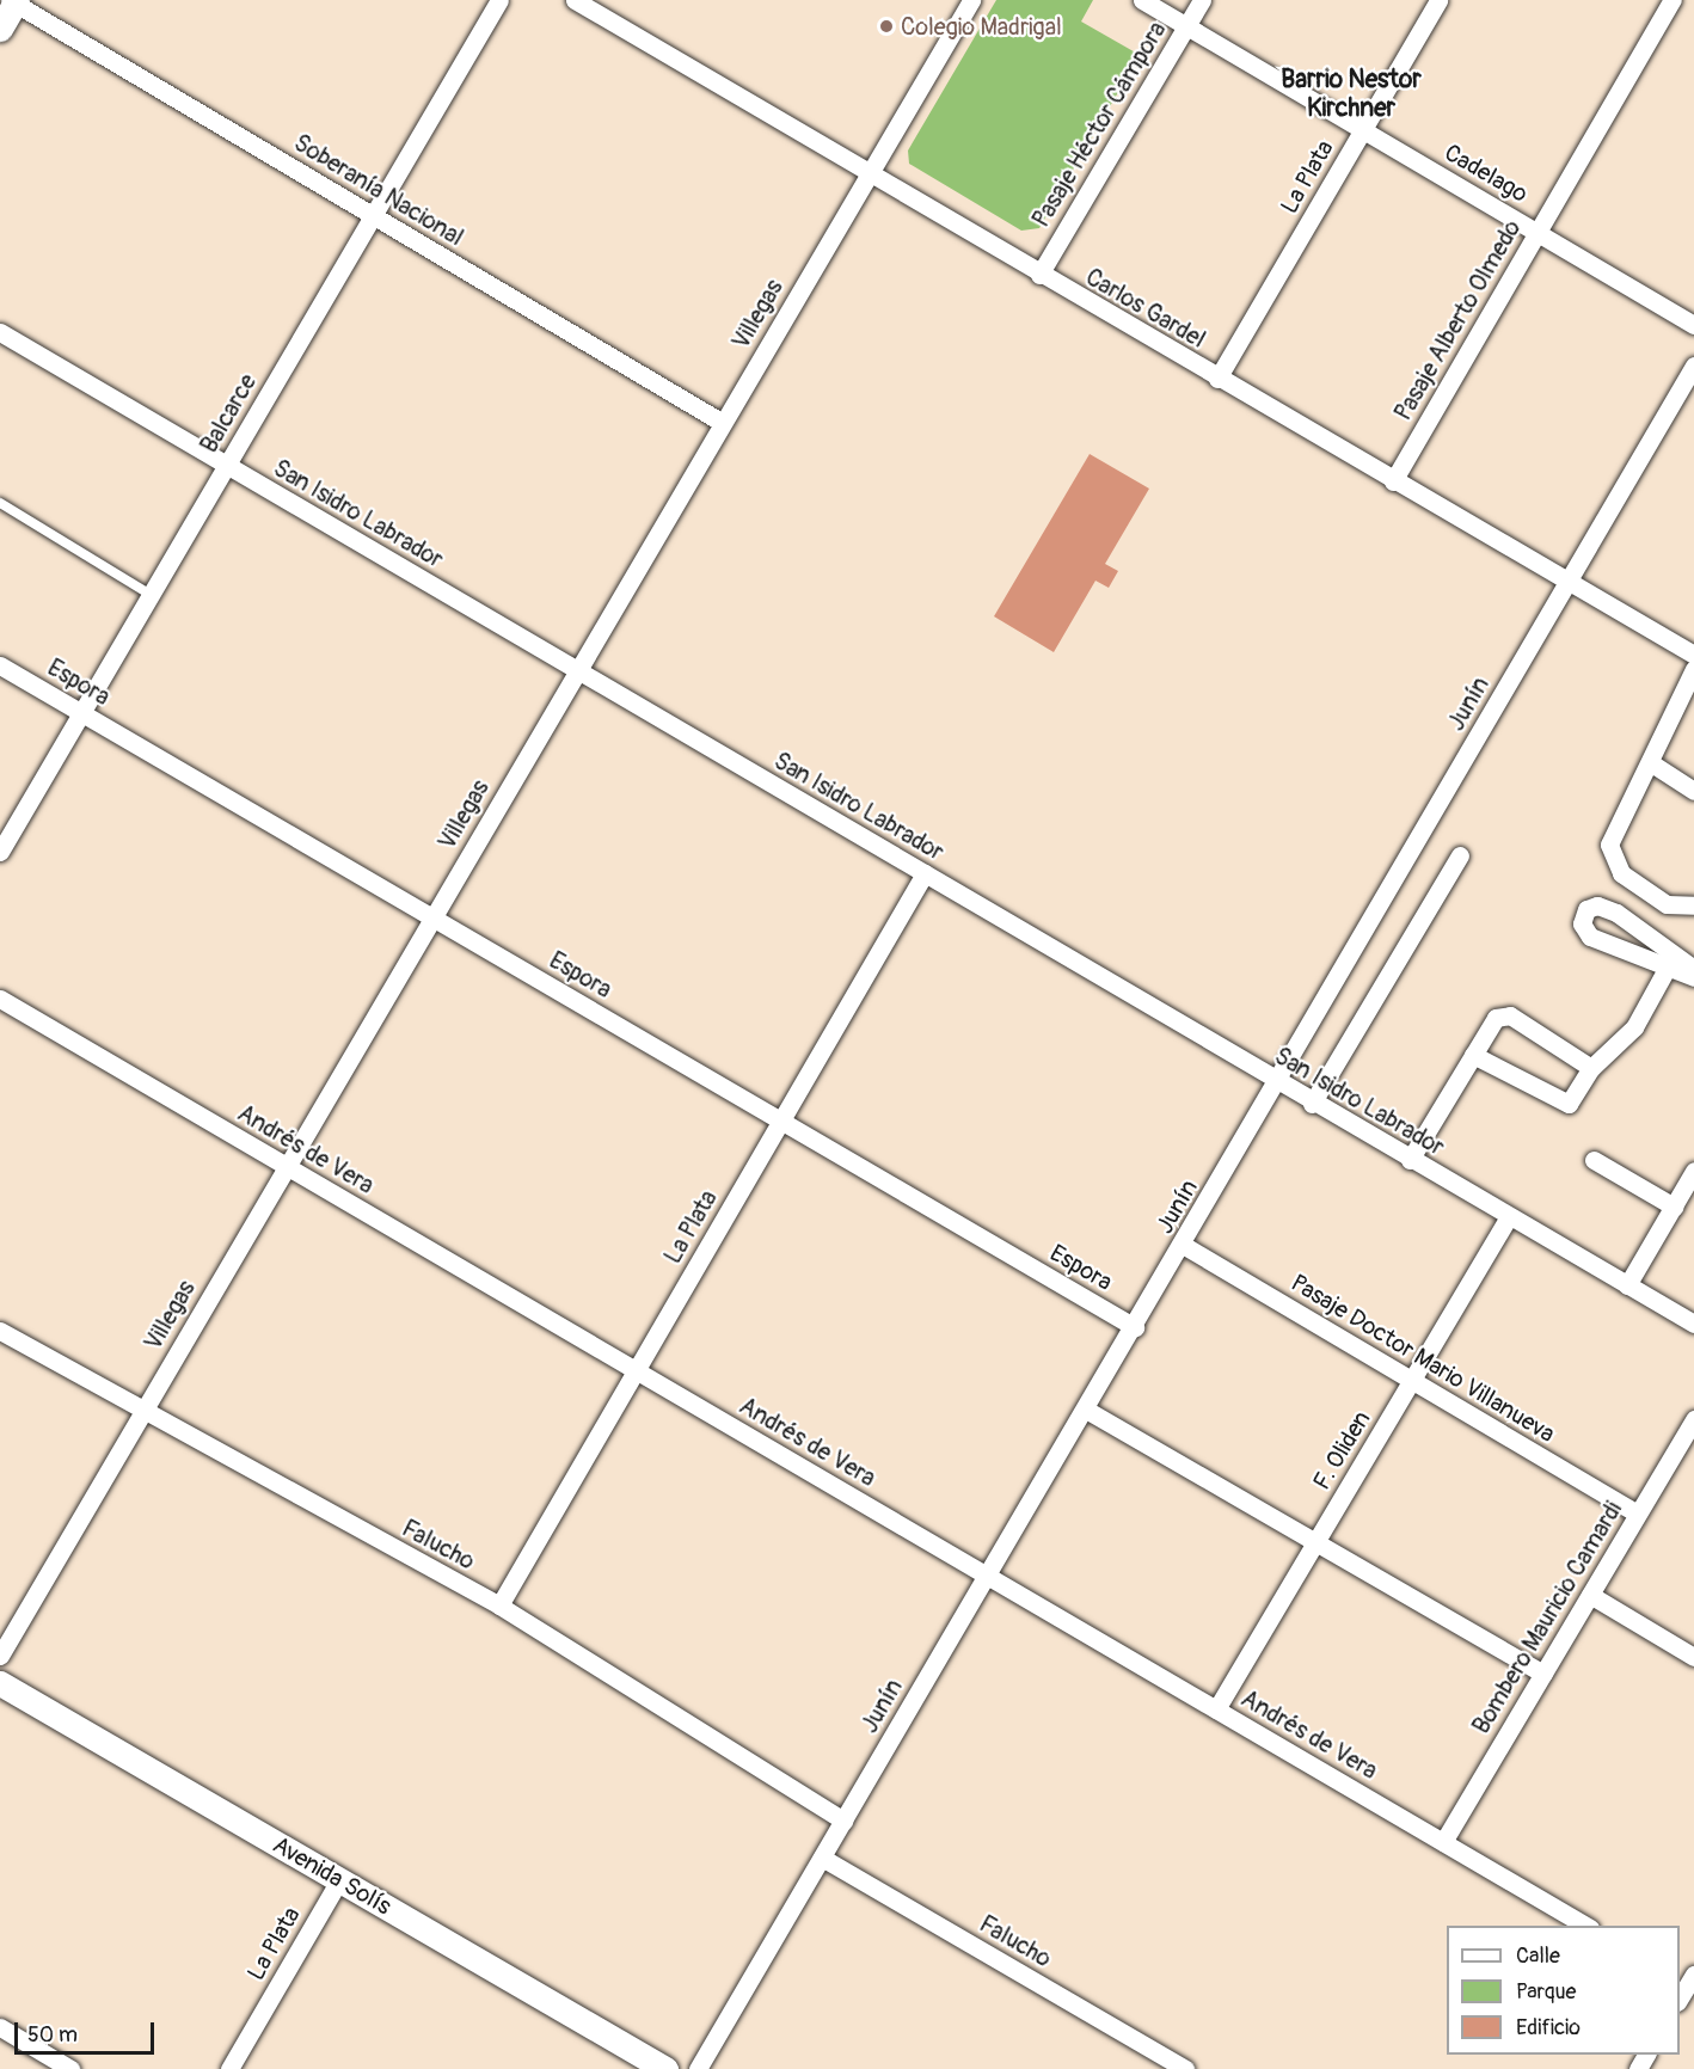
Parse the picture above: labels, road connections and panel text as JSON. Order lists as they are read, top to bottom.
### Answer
{
  "streets": {
    "street": [
      "Pasaje Héctor Cámpora",
      "Cadelago",
      "La Plata",
      "Soberanía Nacional",
      "Carlos Gardel",
      "Villegas",
      "Pasaje Alberto Olmedo",
      "Balcarce",
      "San Isidro Labrador",
      "Espora",
      "Junín",
      "Andrés de Vera",
      "Pasaje Doctor Mario Villanueva",
      "F. Oliden",
      "Falucho",
      "Bombero Mauricio Camardi",
      "Avenida Solís"
    ]
  },
  "crossings": [
    ["Pasaje Héctor Cámpora", "Cadelago"],
    ["Pasaje Héctor Cámpora", "Carlos Gardel"],
    ["Cadelago", "La Plata"],
    ["Cadelago", "Pasaje Alberto Olmedo"],
    ["La Plata", "Carlos Gardel"],
    ["La Plata", "San Isidro Labrador"],
    ["La Plata", "Espora"],
    ["La Plata", "Andrés de Vera"],
    ["La Plata", "Falucho"],
    ["La Plata", "Avenida Solís"],
    ["Soberanía Nacional", "Villegas"],
    ["Soberanía Nacional", "Balcarce"],
    ["Carlos Gardel", "Villegas"],
    ["Carlos Gardel", "Pasaje Alberto Olmedo"],
    ["Carlos Gardel", "Junín"],
    ["Villegas", "San Isidro Labrador"],
    ["Villegas", "Espora"],
    ["Villegas", "Andrés de Vera"],
    ["Villegas", "Falucho"],
    ["Balcarce", "San Isidro Labrador"],
    ["Balcarce", "Espora"],
    ["San Isidro Labrador", "Junín"],
    ["San Isidro Labrador", "F. Oliden"],
    ["Espora", "Junín"],
    ["Junín", "Andrés de Vera"],
    ["Junín", "Pasaje Doctor Mario Villanueva"],
    ["Junín", "Falucho"],
    ["Andrés de Vera", "F. Oliden"],
    ["Andrés de Vera", "Bombero Mauricio Camardi"],
    ["Pasaje Doctor Mario Villanueva", "F. Oliden"],
    ["Pasaje Doctor Mario Villanueva", "Bombero Mauricio Camardi"]
  ],
  "districts": ["Barrio Nestor Kirchner"],
  "places": ["Colegio Madrigal"],
  "legend": ["Calle", "Parque", "Edificio"],
  "scale_bar": "50 m"
}
